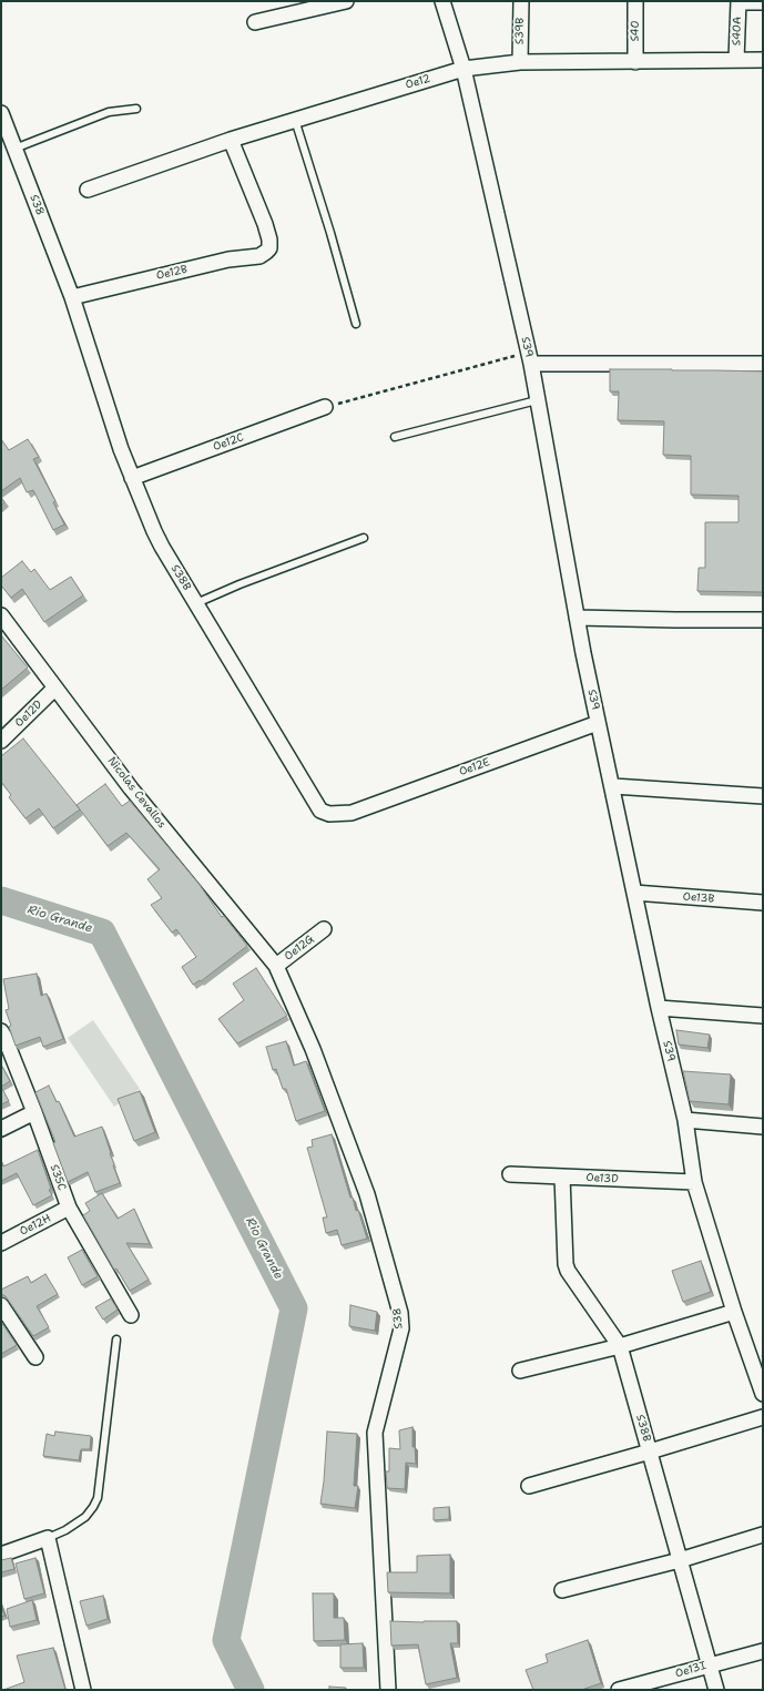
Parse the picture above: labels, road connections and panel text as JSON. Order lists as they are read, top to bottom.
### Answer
{
  "streets": {
    "street": [
      "S39B",
      "S40",
      "S40A",
      "Oe12",
      "S38",
      "Oe12B",
      "S39",
      "Oe12C",
      "S38B",
      "Oe12D",
      "Oe12E",
      "Nicolas Cevallos",
      "Oe13B",
      "Oe12G",
      "S35C",
      "Oe13D",
      "Oe12H",
      "Oe13I"
    ]
  },
  "crossings": [
    ["S39B", "Oe12"],
    ["S40", "Oe12"],
    ["S40A", "Oe12"],
    ["Oe12", "Oe12B"],
    ["Oe12", "S39"],
    ["S38", "Oe12B"],
    ["S38", "S38B"],
    ["S38", "Nicolas Cevallos"],
    ["S38", "Oe12G"],
    ["Oe12B", "S38B"],
    ["S39", "Oe12E"],
    ["S39", "Oe13B"],
    ["S39", "Oe13D"],
    ["Oe12C", "S38B"],
    ["S38B", "Oe12E"],
    ["S38B", "Oe13D"],
    ["S38B", "Oe13I"],
    ["Oe12D", "Nicolas Cevallos"],
    ["Nicolas Cevallos", "Oe12G"],
    ["S35C", "Oe12H"]
  ],
  "water": ["Rio Grande"]
}
